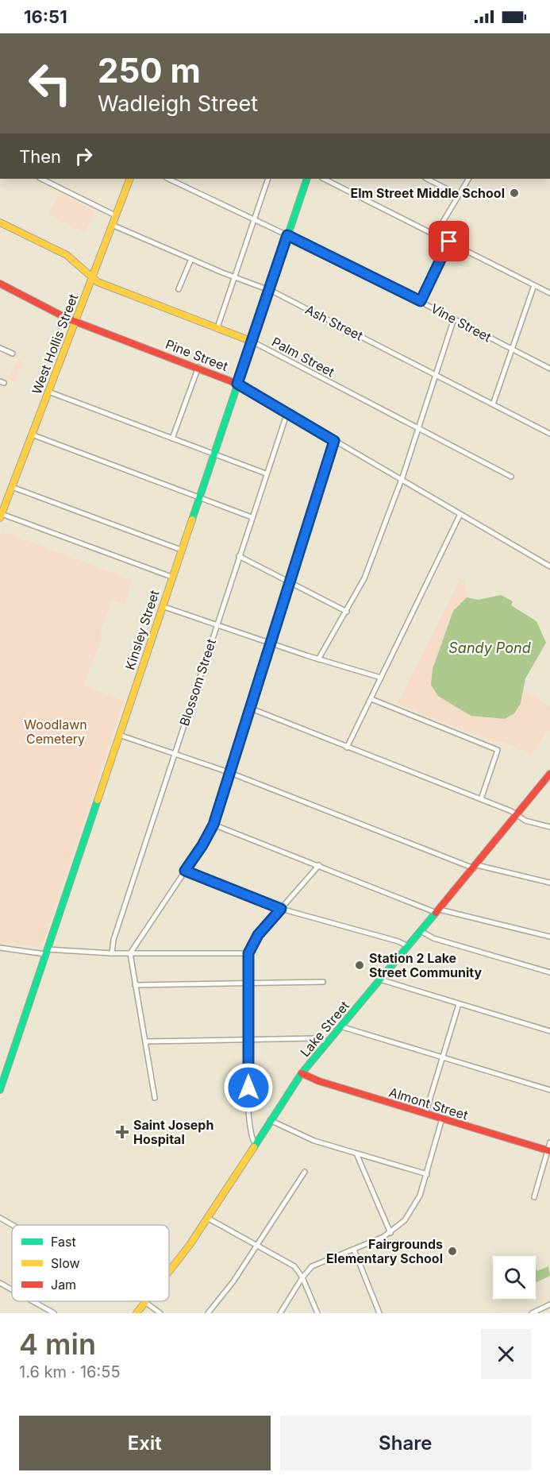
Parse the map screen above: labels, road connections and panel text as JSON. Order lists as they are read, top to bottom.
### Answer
{
  "streets": {
    "street": [
      "Ash Street",
      "Vine Street",
      "West Hollis Street",
      "Pine Street",
      "Palm Street",
      "Kinsley Street",
      "Blossom Street",
      "Lake Street",
      "Almont Street"
    ]
  },
  "crossings": [
    ["Ash Street", "West Hollis Street"],
    ["Ash Street", "Kinsley Street"],
    ["Vine Street", "Kinsley Street"],
    ["West Hollis Street", "Pine Street"],
    ["West Hollis Street", "Palm Street"],
    ["Pine Street", "Kinsley Street"],
    ["Pine Street", "Blossom Street"],
    ["Palm Street", "Kinsley Street"],
    ["Lake Street", "Almont Street"]
  ],
  "water": ["Sandy Pond"],
  "parks": ["Woodlawn Cemetery"],
  "places": {
    "other": ["Elm Street Middle School", "Station 2 Lake Street Community", "Fairgrounds Elementary School"],
    "health": ["Saint Joseph Hospital"]
  },
  "legend": ["Fast", "Slow", "Jam"],
  "page": {
    "status": "16:51",
    "turn": ["250 m", "Wadleigh Street"],
    "then": "Then",
    "heading": ["4 min", "1.6 km · 16:55"],
    "buttons": ["Exit", "Share"]
  }
}
